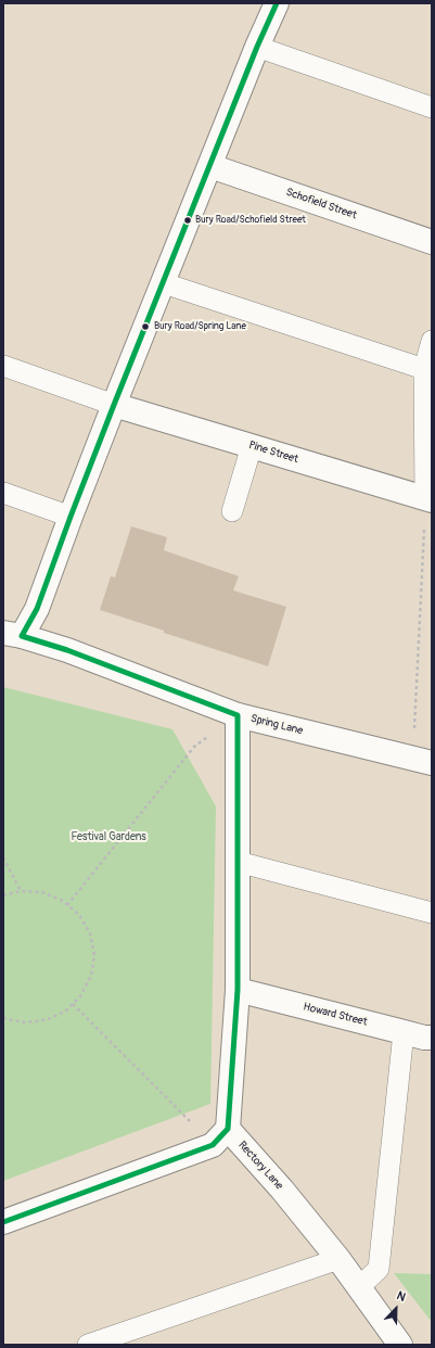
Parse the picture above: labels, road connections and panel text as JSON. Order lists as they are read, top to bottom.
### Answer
{
  "streets": {
    "street": [
      "Schofield Street",
      "Pine Street",
      "Spring Lane",
      "Howard Street",
      "Rectory Lane"
    ]
  },
  "parks": ["Festival Gardens"],
  "places": ["Bury Road/Schofield Street", "Bury Road/Spring Lane"],
  "north": "top right"
}
